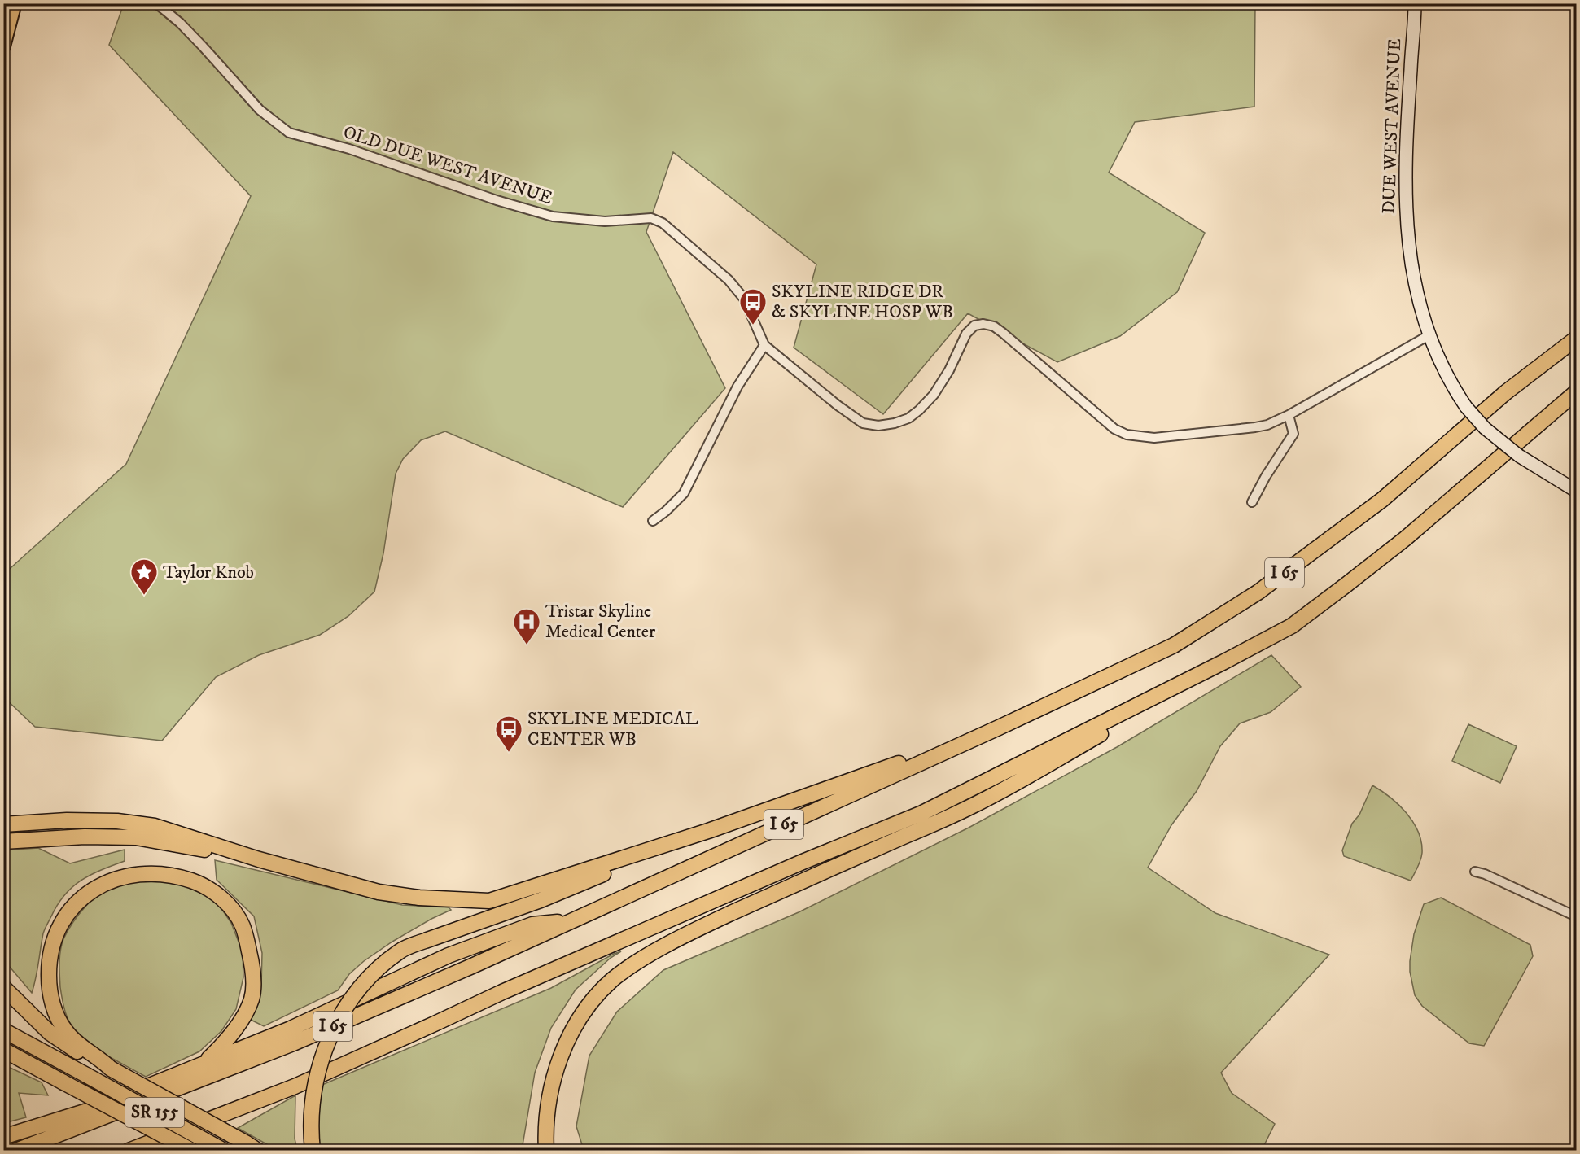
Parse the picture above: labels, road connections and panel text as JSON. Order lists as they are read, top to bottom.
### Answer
{
  "streets": {
    "highway": ["I 65", "SR 155"],
    "main road": ["DUE WEST AVENUE"],
    "street": ["OLD DUE WEST AVENUE"]
  },
  "crossings": [
    ["DUE WEST AVENUE", "OLD DUE WEST AVENUE"]
  ],
  "places": {
    "bus stop": ["SKYLINE RIDGE DR & SKYLINE HOSP WB", "SKYLINE MEDICAL CENTER WB"],
    "place": ["Taylor Knob"],
    "hospital": ["Tristar Skyline Medical Center"]
  }
}
